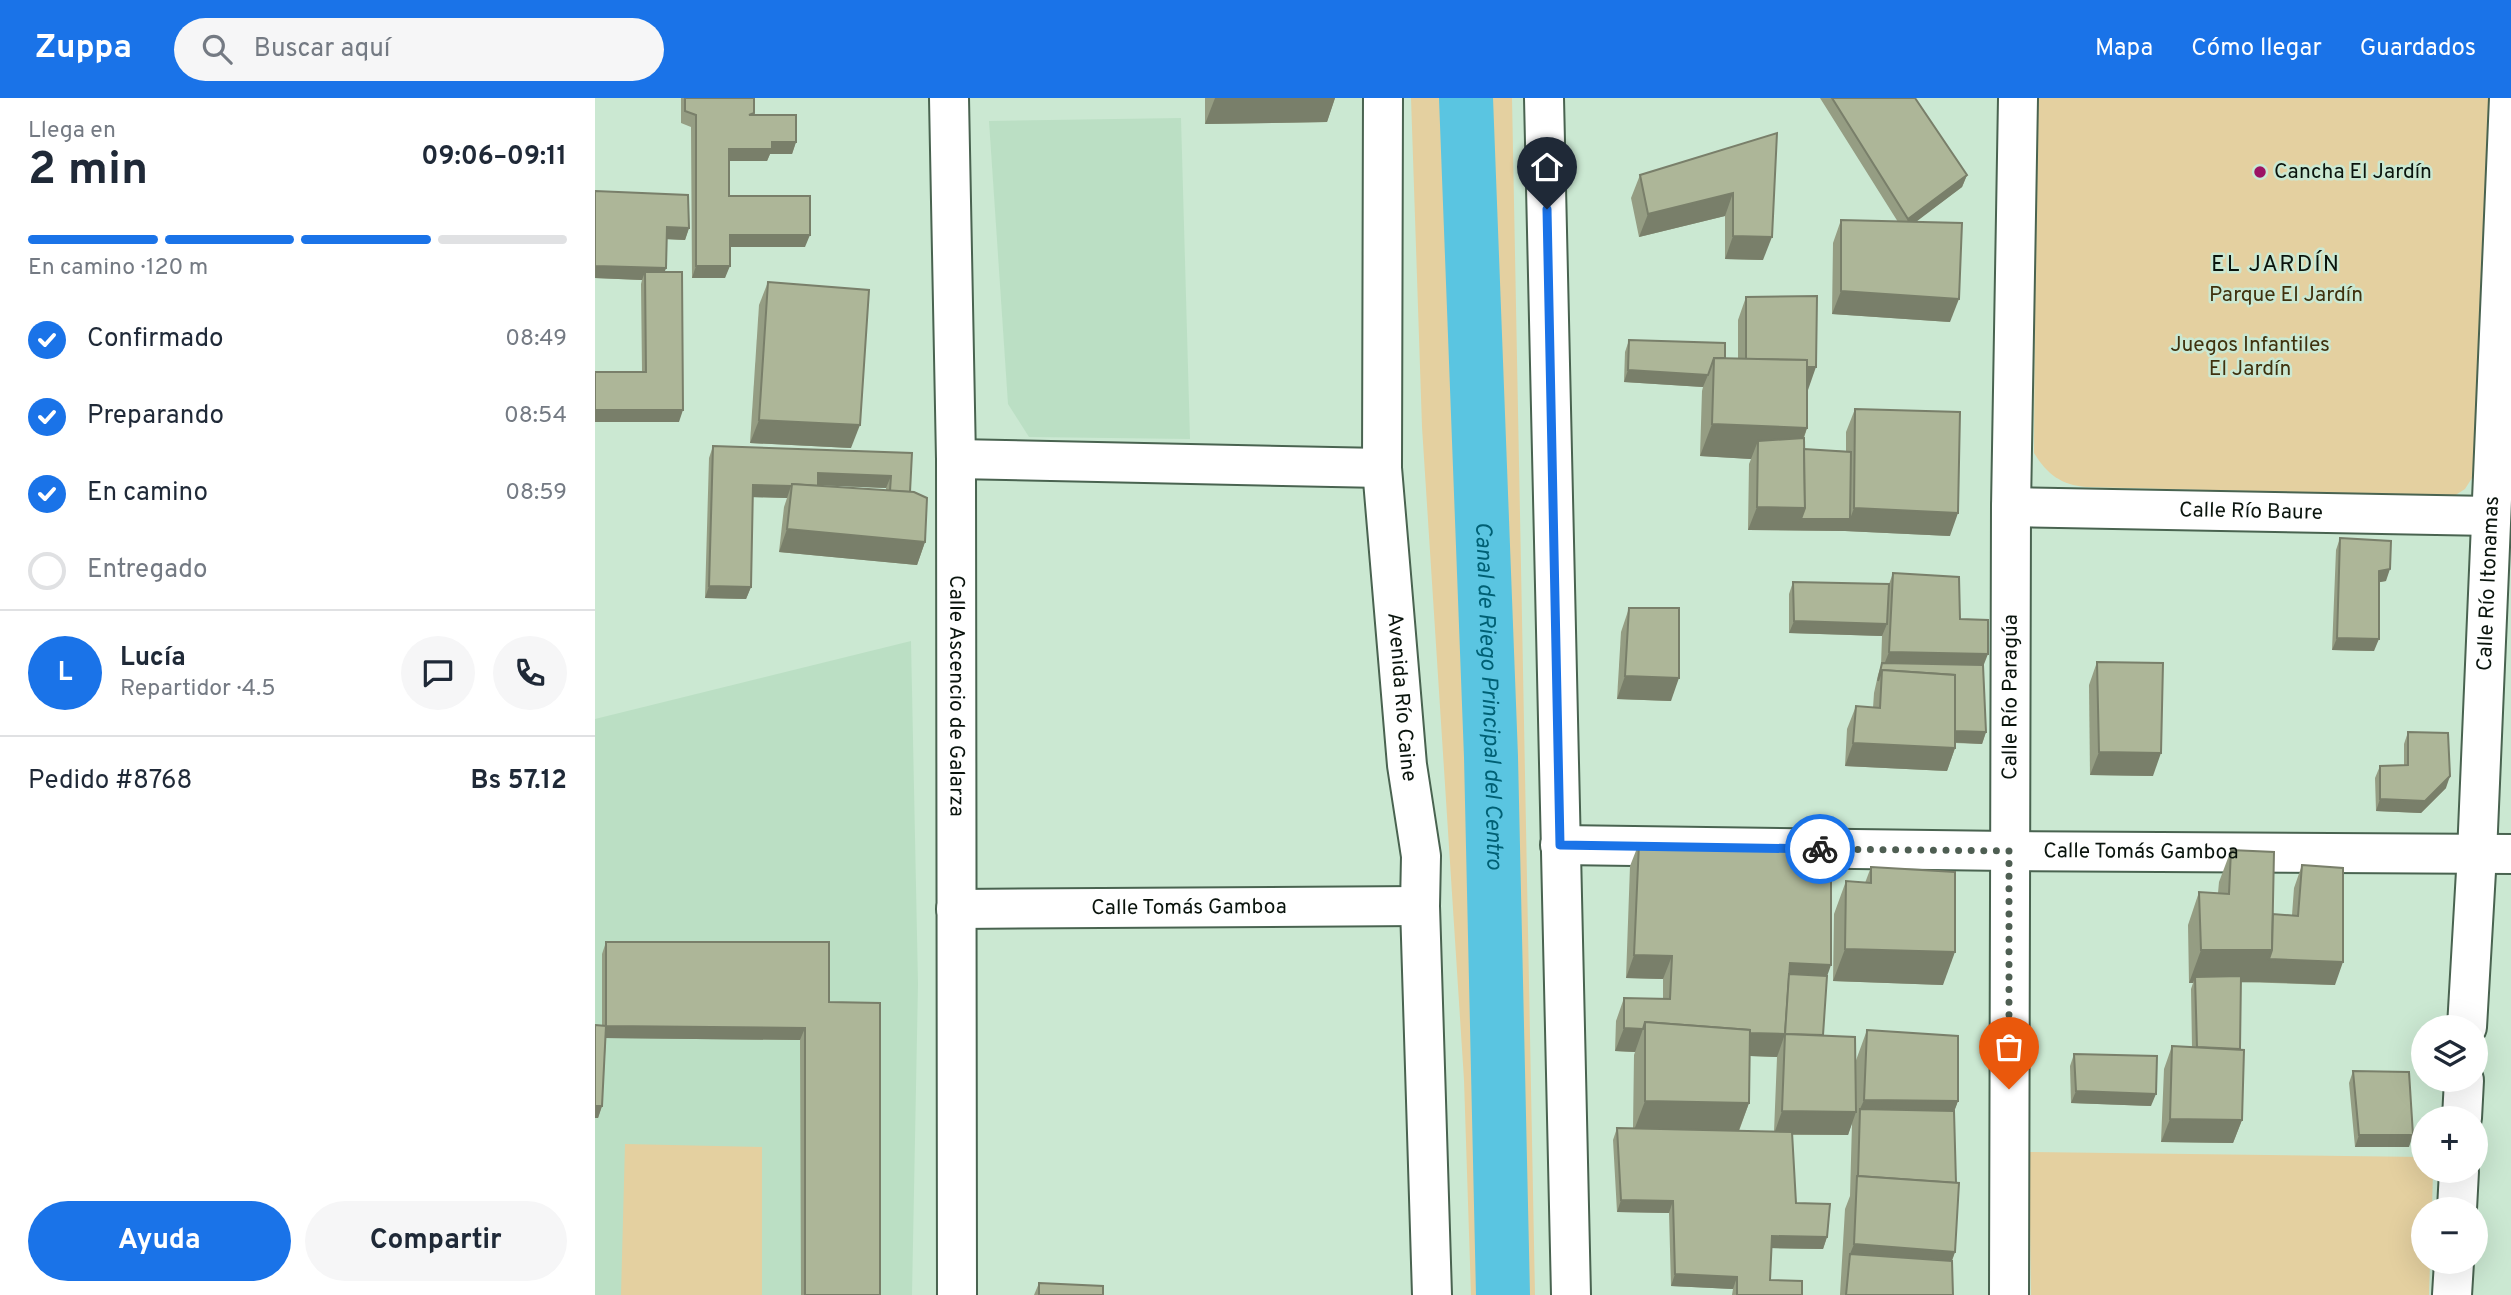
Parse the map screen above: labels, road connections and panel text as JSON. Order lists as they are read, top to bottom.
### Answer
{
  "streets": {
    "street": [
      "Calle Río Baure",
      "Calle Río Itonamas",
      "Calle Ascencio de Galarza",
      "Calle Río Paragúa",
      "Avenida Río Caine",
      "Calle Tomás Gamboa"
    ]
  },
  "crossings": [
    ["Calle Río Baure", "Calle Río Itonamas"],
    ["Calle Río Baure", "Calle Río Paragúa"],
    ["Calle Río Itonamas", "Calle Tomás Gamboa"],
    ["Calle Ascencio de Galarza", "Calle Tomás Gamboa"],
    ["Calle Río Paragúa", "Calle Tomás Gamboa"],
    ["Avenida Río Caine", "Calle Tomás Gamboa"]
  ],
  "districts": ["EL JARDÍN"],
  "water": ["Canal de Riego Principal del Centro"],
  "parks": ["Parque El Jardín", "Juegos Infantiles El Jardín"],
  "places": ["Cancha El Jardín"],
  "page": {
    "header": "Zuppa",
    "search": "Buscar aquí",
    "nav": ["Mapa", "Cómo llegar", "Guardados"],
    "heading": ["2 min", "Llega en", "09:06–09:11"],
    "panel": [
      "Lucía",
      "Repartidor · 4.5",
      "Pedido #8768",
      "Bs 57.12"
    ],
    "bar": "En camino · 120 m",
    "list": [
      ["Confirmado", "08:49"],
      ["Preparando", "08:54"],
      ["En camino", "08:59"],
      "Entregado"
    ],
    "round": "L",
    "map_buttons": ["+", "−"],
    "buttons": ["Ayuda", "Compartir"]
  }
}
